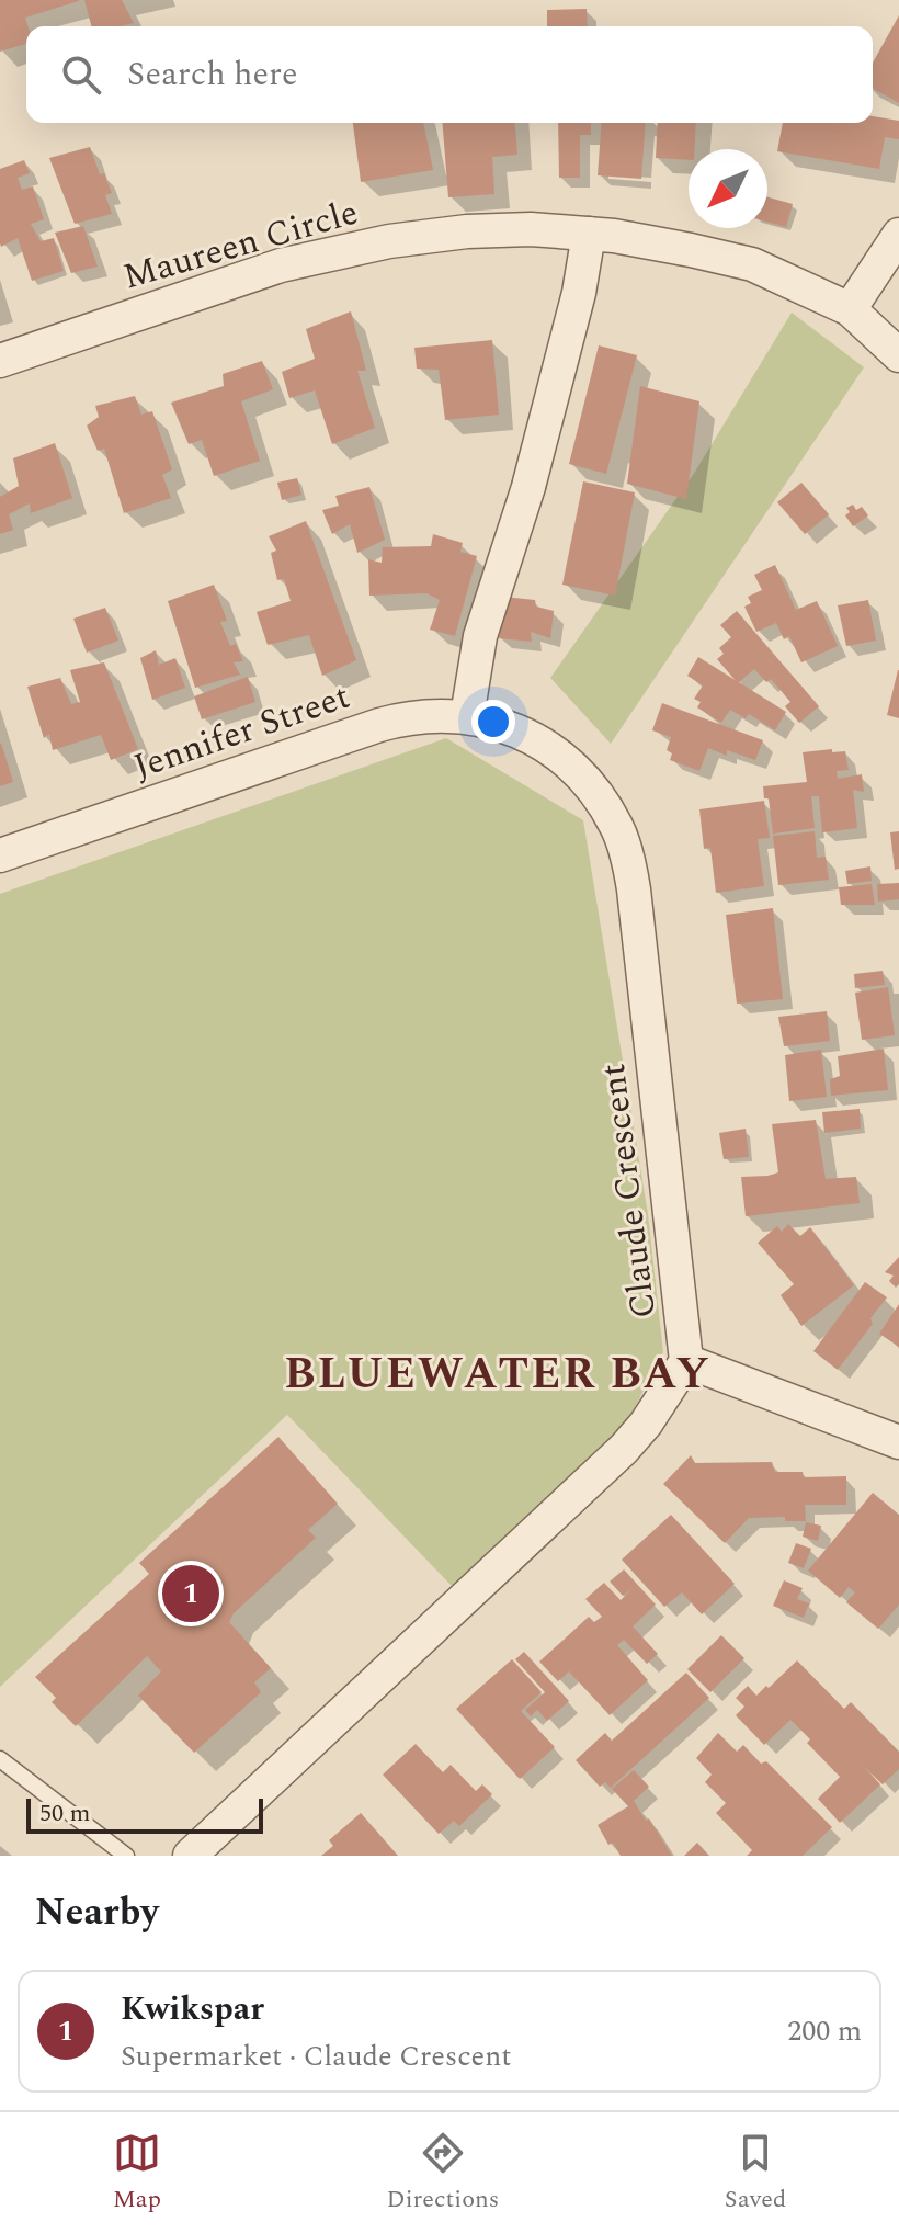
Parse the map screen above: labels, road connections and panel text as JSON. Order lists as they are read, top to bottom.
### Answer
{
  "streets": {
    "street": ["Maureen Circle", "Jennifer Street", "Claude Crescent"]
  },
  "crossings": [
    ["Jennifer Street", "Claude Crescent"]
  ],
  "districts": ["BLUEWATER BAY"],
  "scale_bar": "50 m",
  "north": "bottom left",
  "page": {
    "search": "Search here",
    "pins": "1",
    "scale": "50 m",
    "heading": "Nearby",
    "list": [
      {
        "mark": "1",
        "name": "Kwikspar",
        "note": "Supermarket · Claude Crescent",
        "value": "200 m"
      }
    ],
    "nav": ["Map", "Directions", "Saved"]
  }
}
